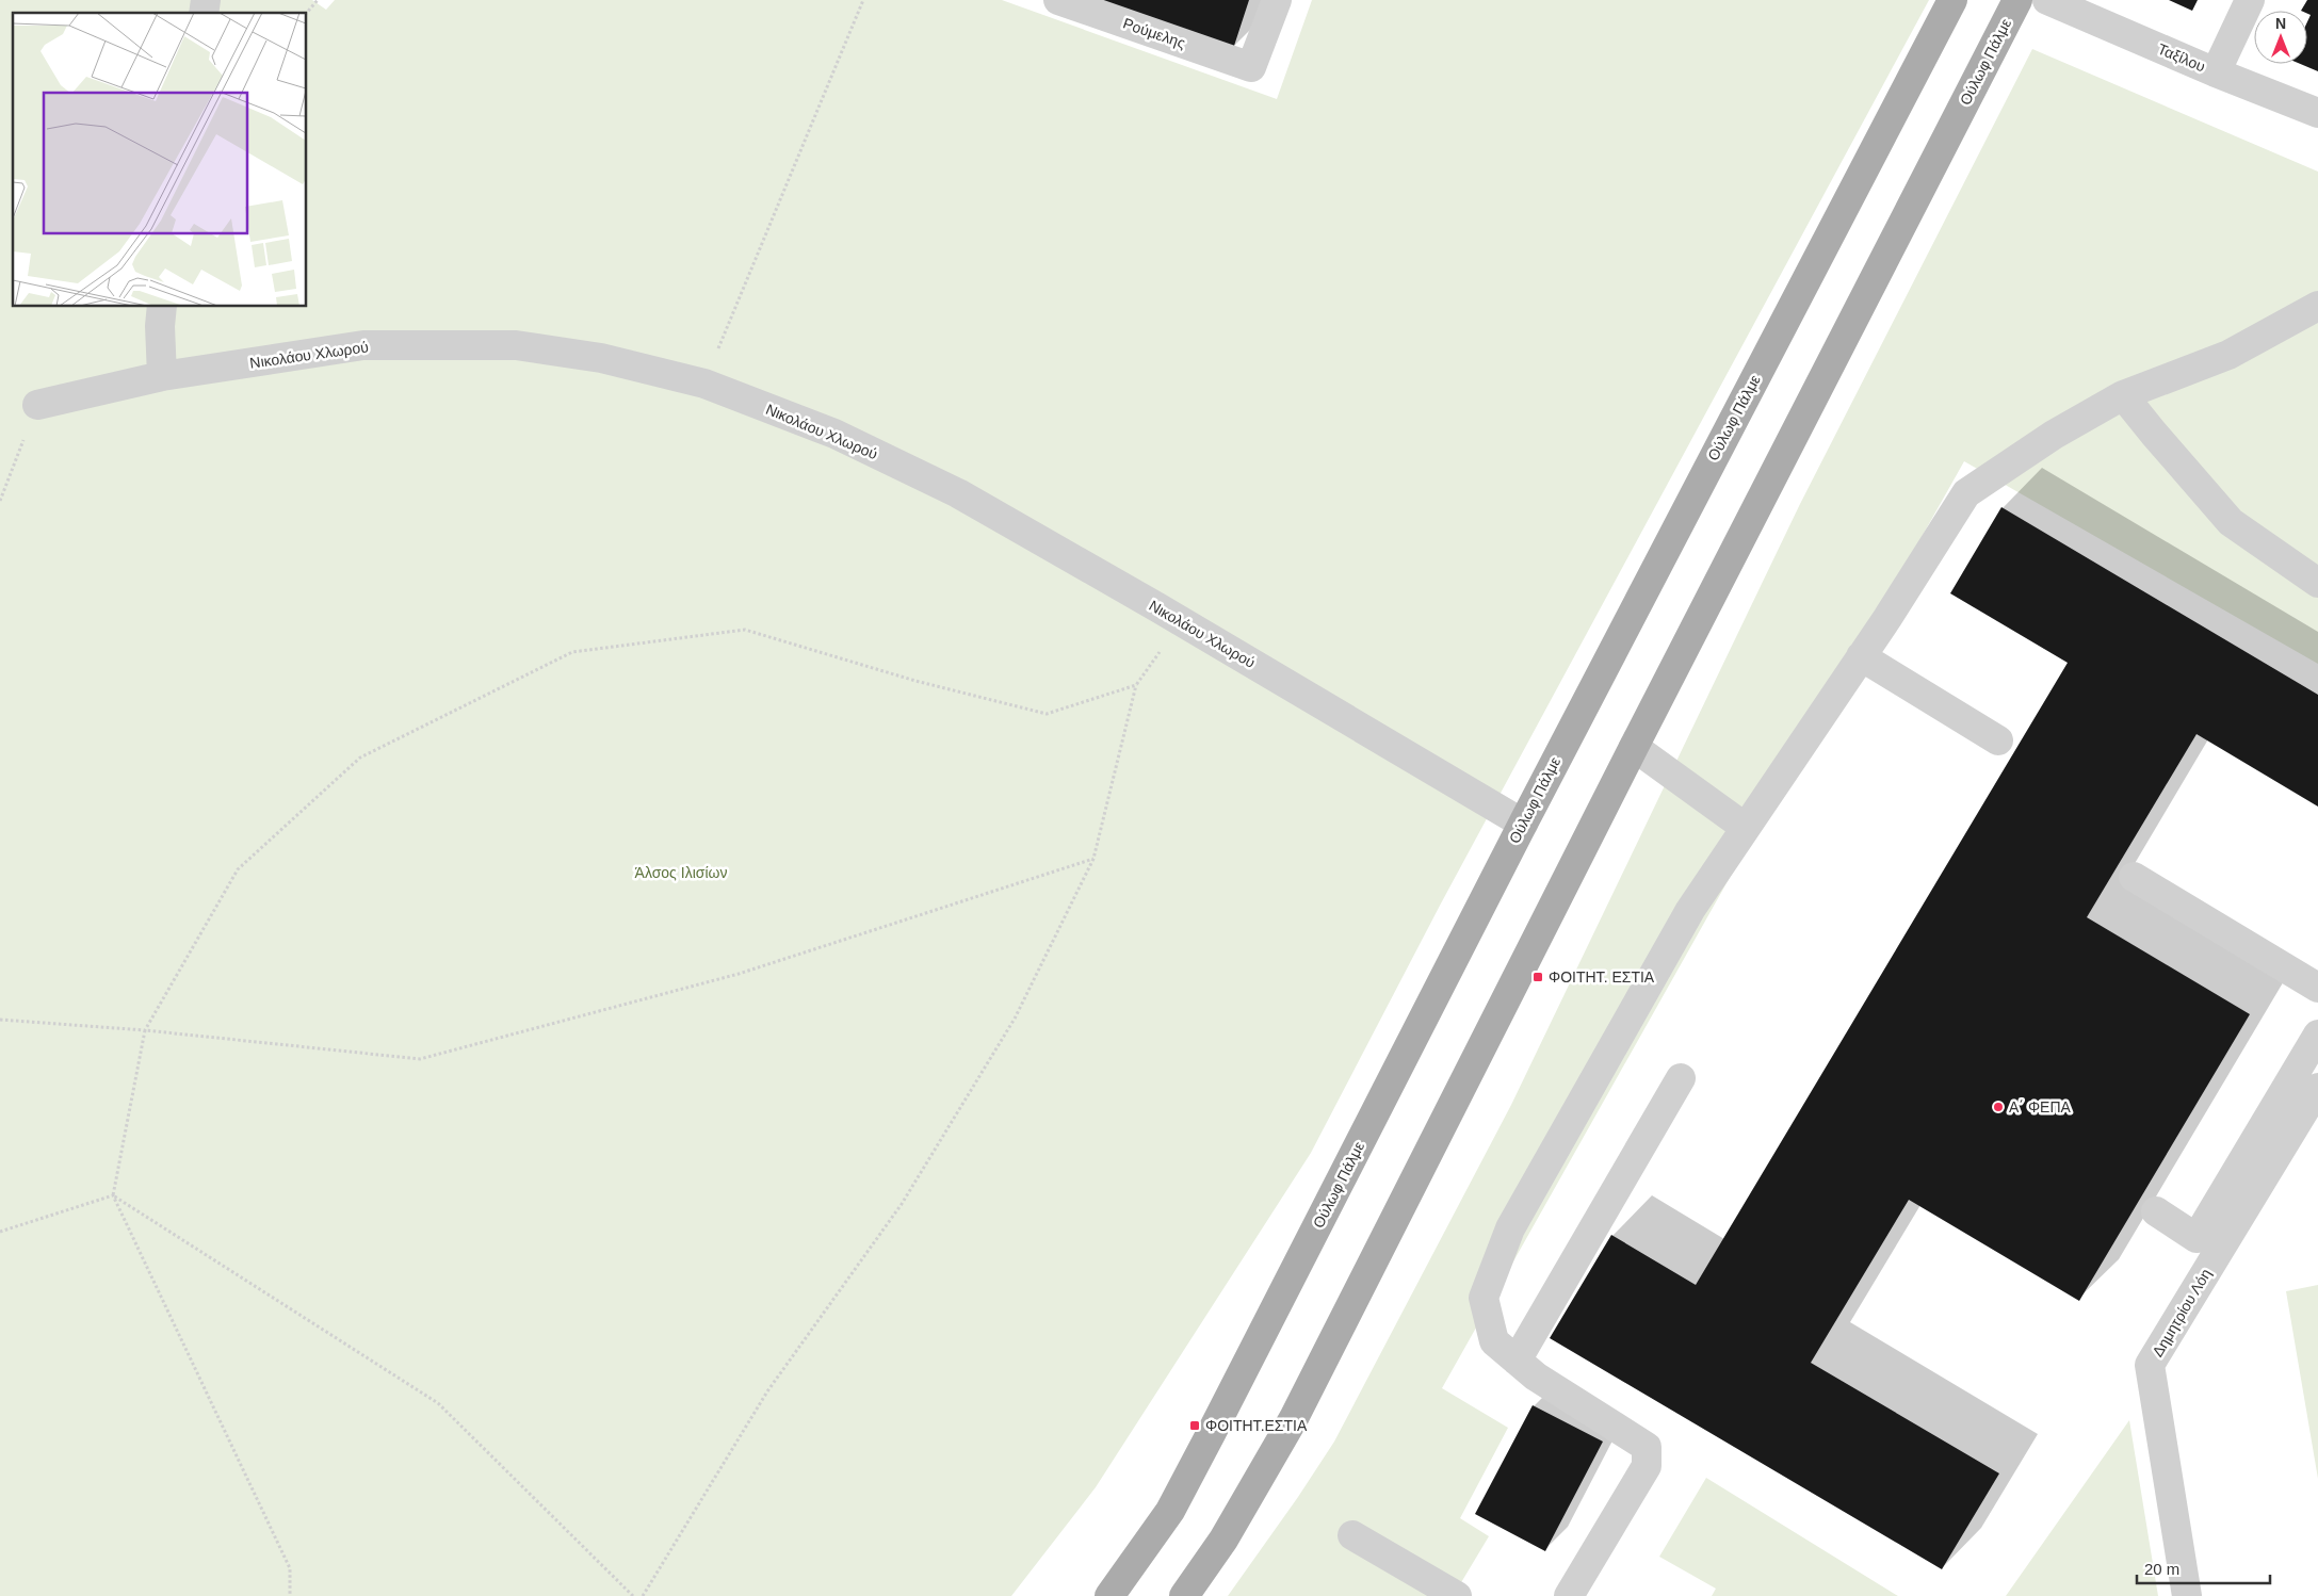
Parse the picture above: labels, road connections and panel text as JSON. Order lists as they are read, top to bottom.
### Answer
{
  "streets": {
    "main road": ["Ούλωφ Πάλμε"],
    "street": [
      "Ρούμελης",
      "Ταξίλου",
      "Νικολάου Χλωρού",
      "Δημητρίου Λόη"
    ]
  },
  "crossings": [
    ["Ούλωφ Πάλμε", "Νικολάου Χλωρού"]
  ],
  "parks": ["Άλσος Ιλισίων"],
  "places": {
    "transit": ["ΦΟΙΤΗΤ. ΕΣΤΙΑ", "ΦΟΙΤΗΤ.ΕΣΤΙΑ"],
    "other": ["Α΄ ΦΕΠΑ"]
  },
  "scale_bar": "20 m",
  "north": "top"
}
